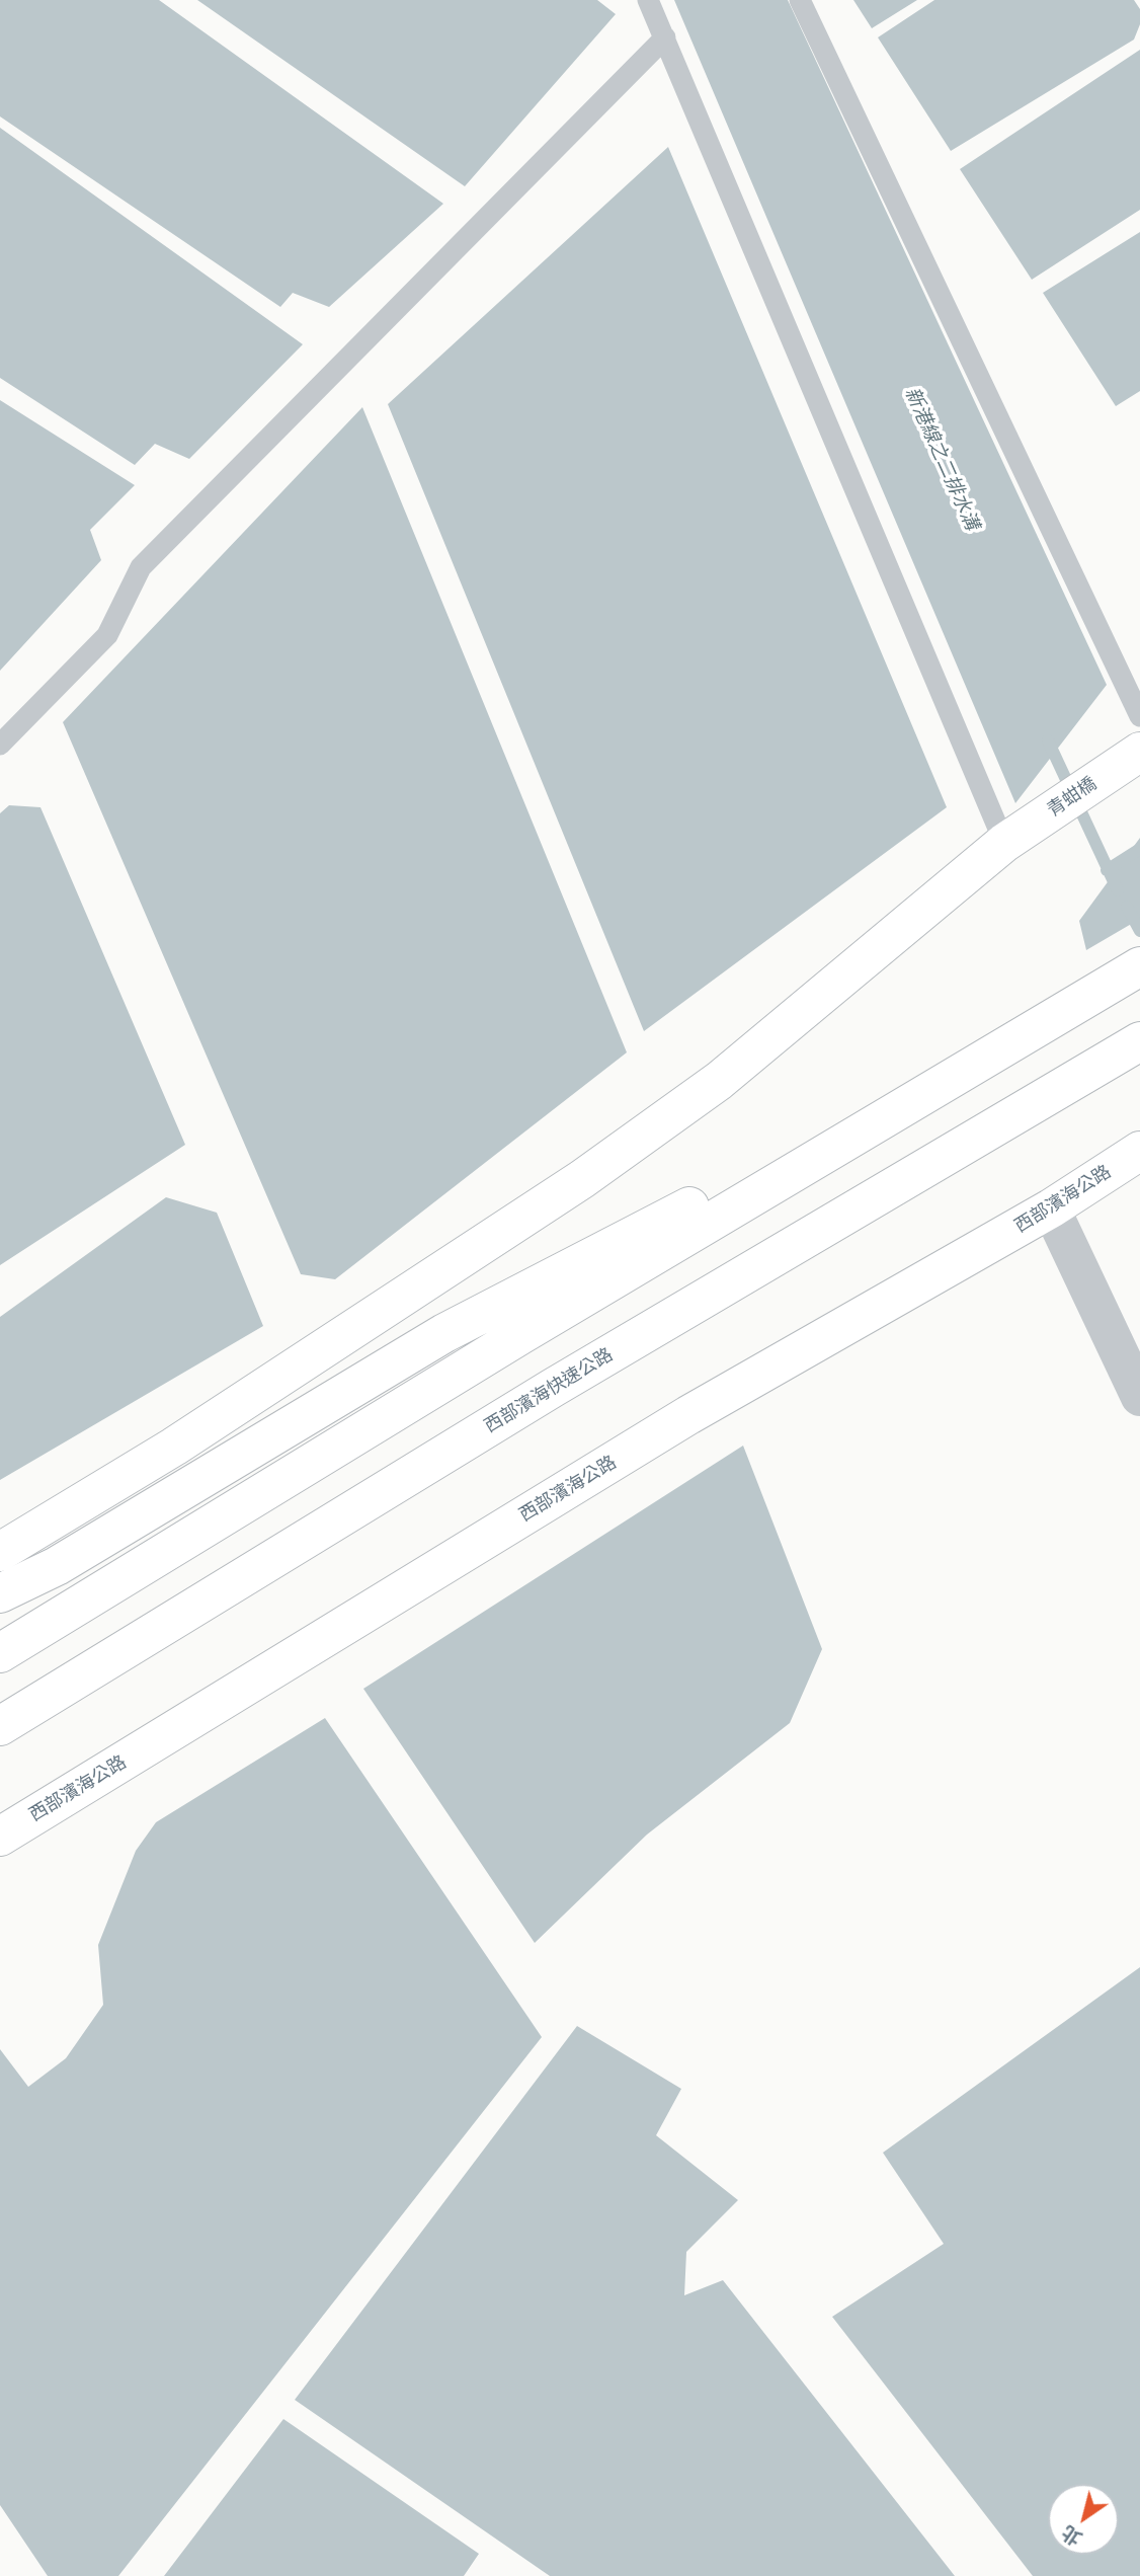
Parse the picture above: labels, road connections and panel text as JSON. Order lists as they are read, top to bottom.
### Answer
{
  "streets": {
    "main road": ["青蚶橋", "西部濱海公路", "西部濱海快速公路"]
  },
  "water": ["新港線之二排水溝"],
  "north": "bottom left"
}
